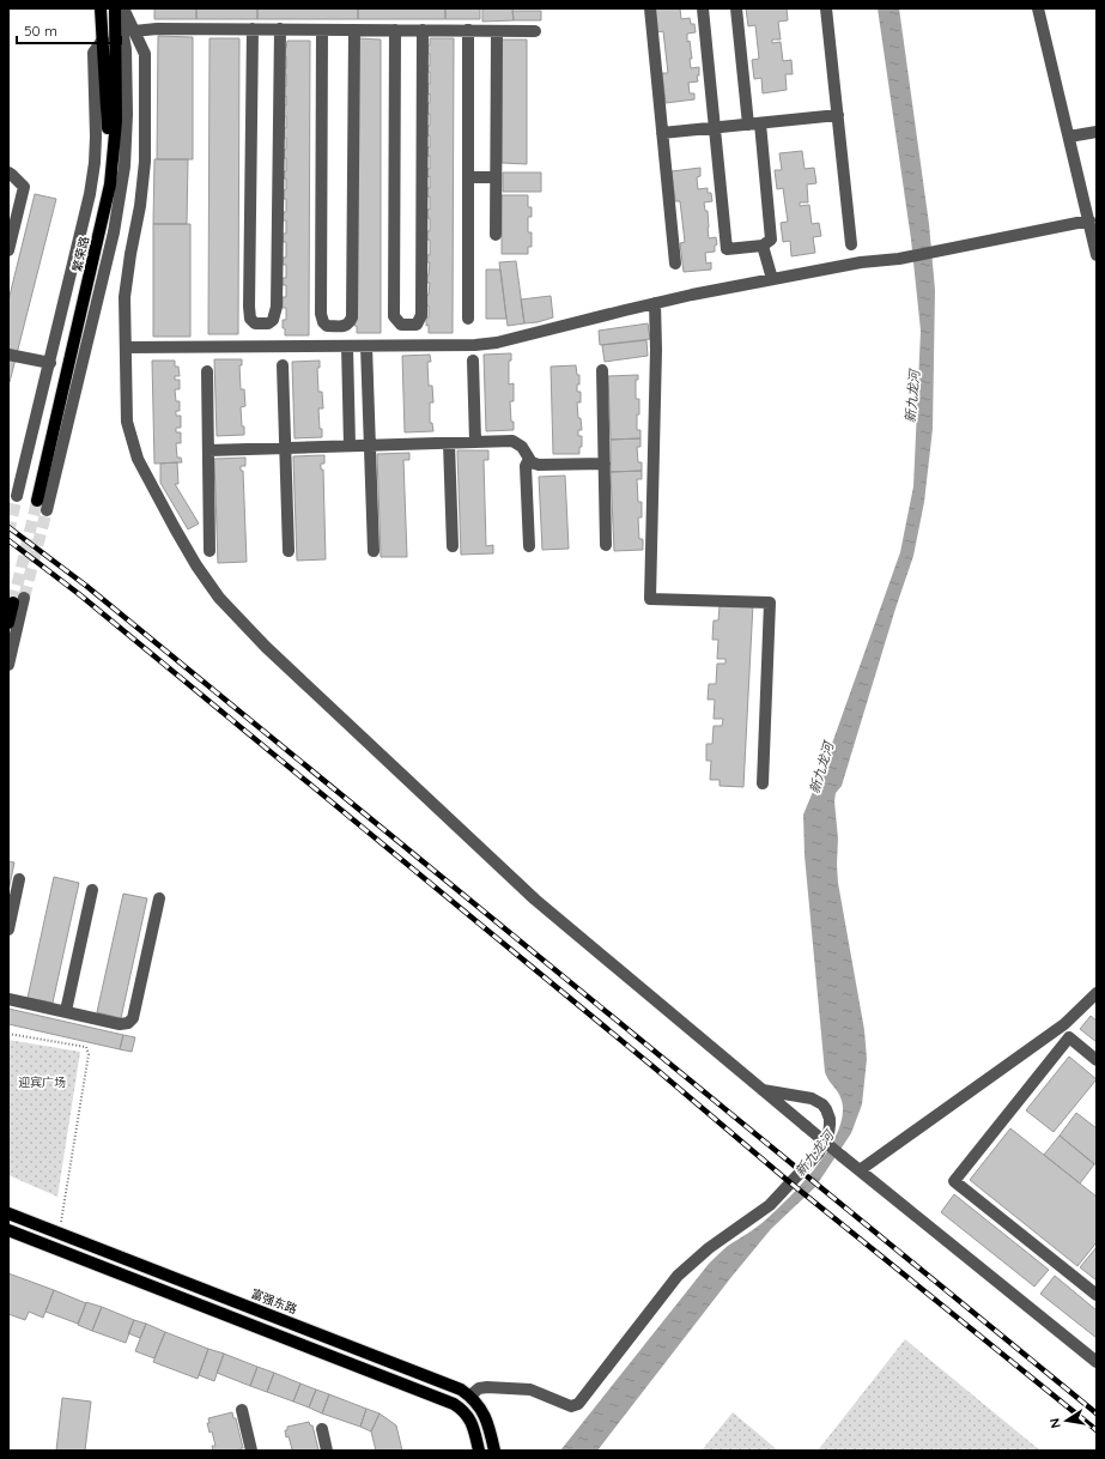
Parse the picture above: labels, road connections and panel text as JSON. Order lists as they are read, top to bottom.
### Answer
{
  "streets": {
    "main road": ["繁荣路", "富强东路"]
  },
  "water": ["新九龙河"],
  "parks": ["迎宾广场"],
  "scale_bar": "50 m",
  "north": "left"
}
